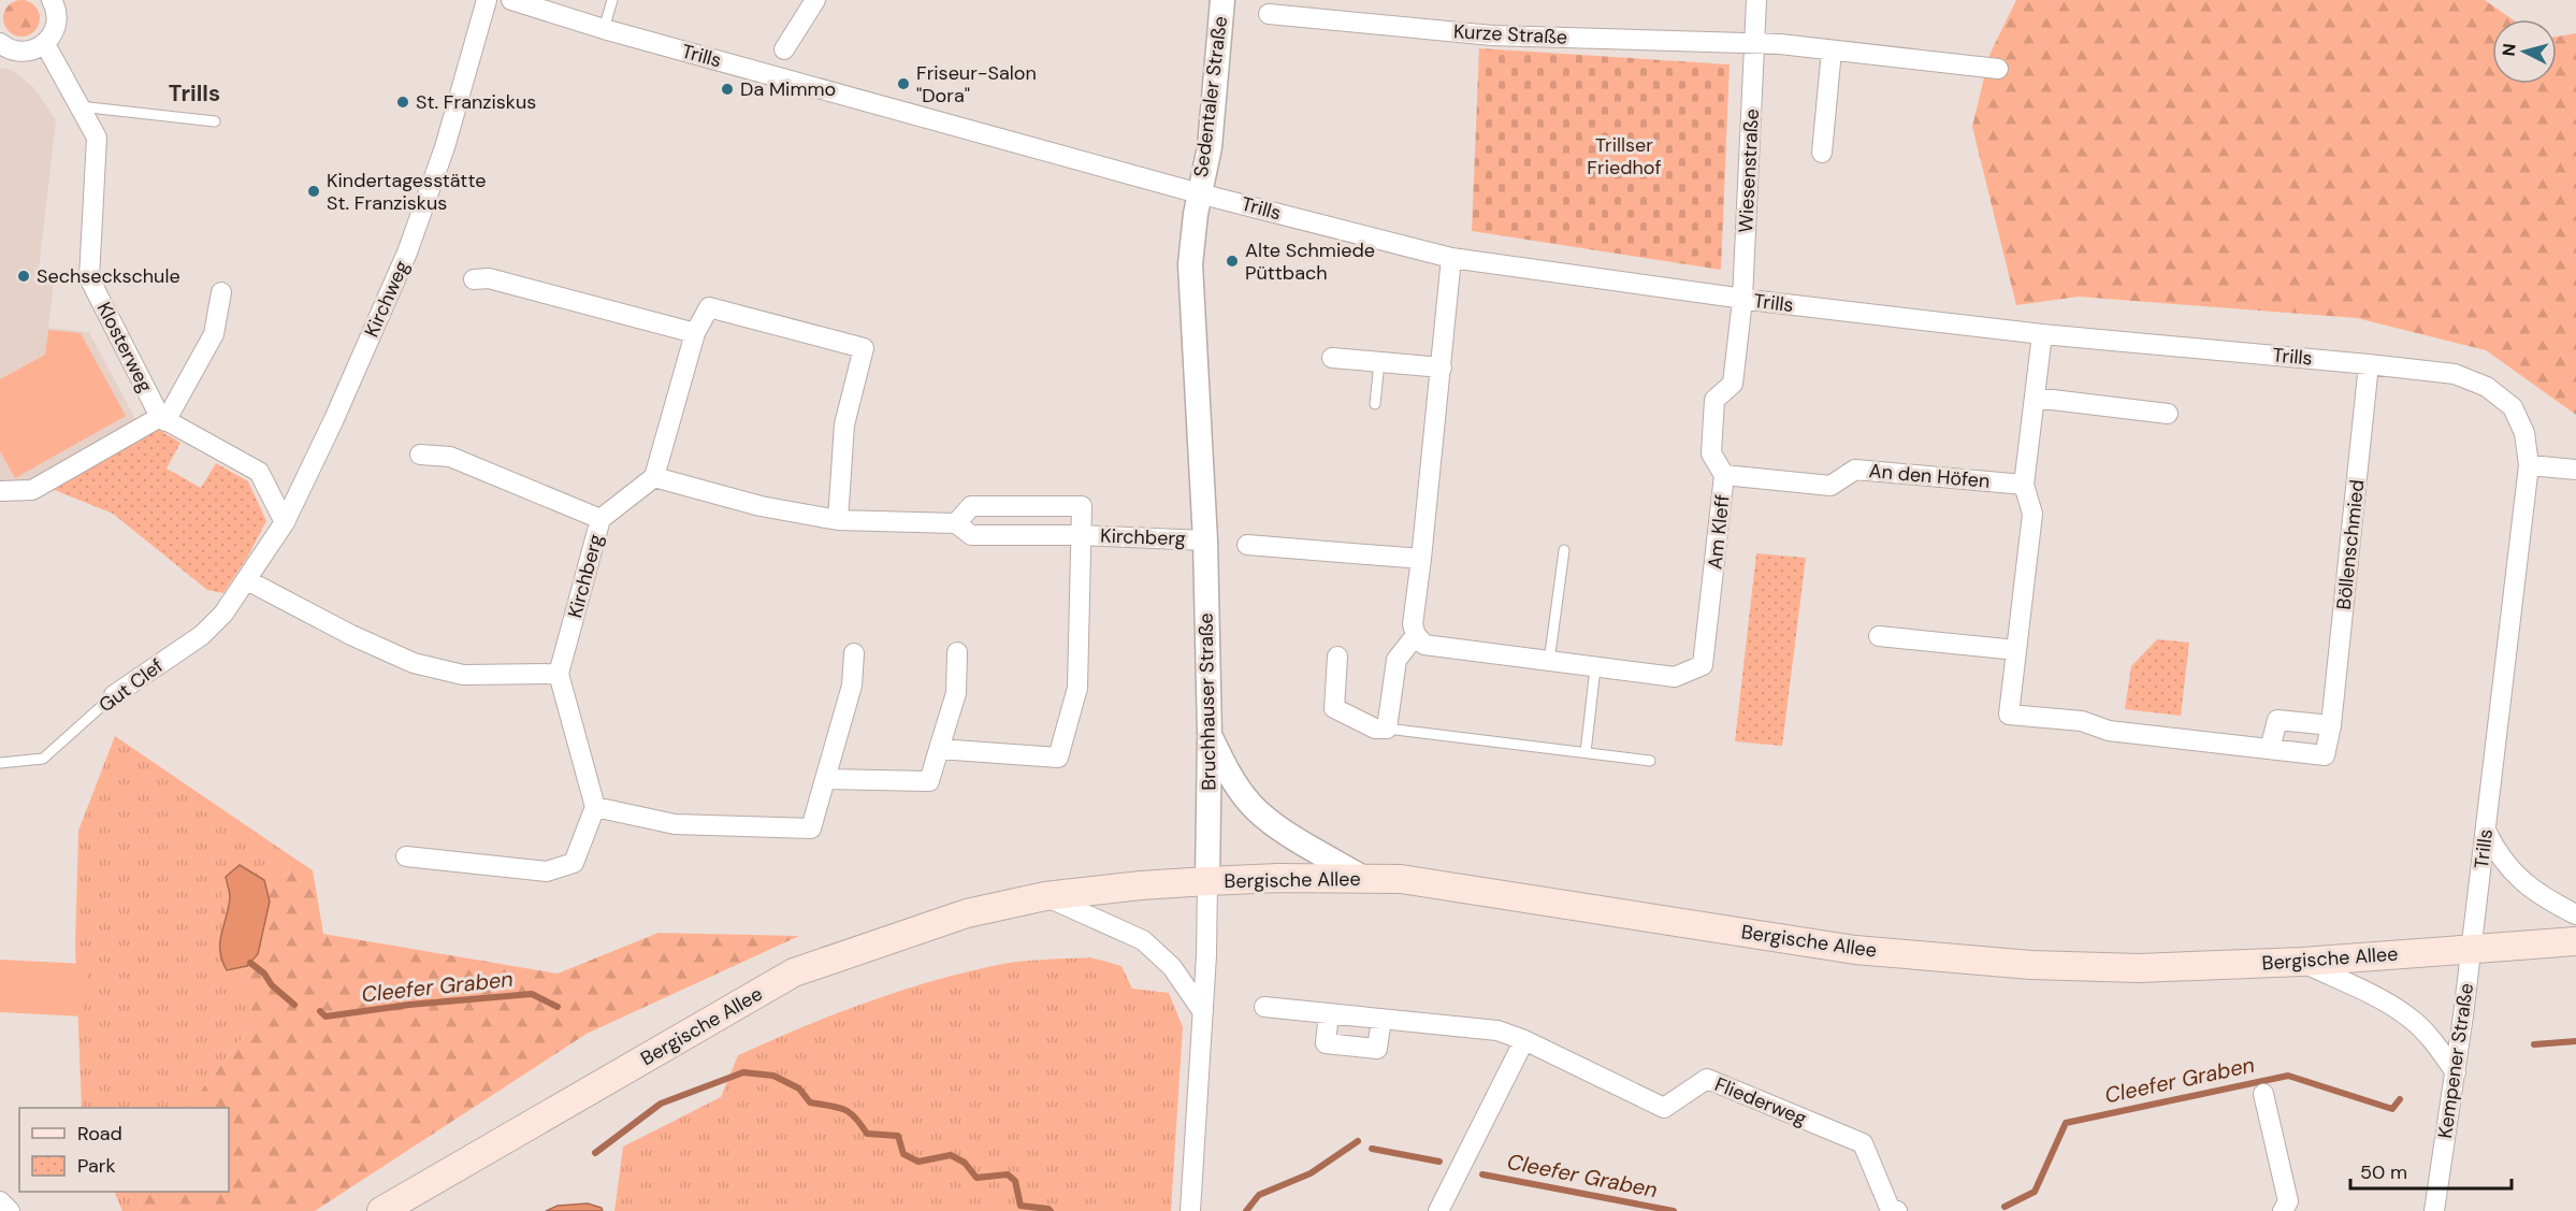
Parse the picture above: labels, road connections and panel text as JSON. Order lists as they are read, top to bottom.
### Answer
{
  "streets": {
    "main road": ["Bergische Allee"],
    "street": [
      "Kurze Straße",
      "Trills",
      "Sedentaler Straße",
      "Wiesenstraße",
      "Kirchweg",
      "Klosterweg",
      "An den Höfen",
      "Am Kleff",
      "Kirchberg",
      "Böllenschmied",
      "Gut Clef",
      "Bruchhauser Straße",
      "Kempener Straße",
      "Fliederweg"
    ]
  },
  "crossings": [
    ["Kurze Straße", "Wiesenstraße"],
    ["Trills", "Sedentaler Straße"],
    ["Trills", "Wiesenstraße"],
    ["Trills", "Am Kleff"],
    ["Trills", "Böllenschmied"],
    ["Trills", "Bruchhauser Straße"],
    ["Trills", "Bergische Allee"],
    ["Trills", "Kempener Straße"],
    ["Sedentaler Straße", "Bruchhauser Straße"],
    ["Wiesenstraße", "Am Kleff"],
    ["Kirchweg", "Gut Clef"],
    ["An den Höfen", "Am Kleff"],
    ["An den Höfen", "Böllenschmied"],
    ["Kirchberg", "Bruchhauser Straße"],
    ["Bruchhauser Straße", "Bergische Allee"],
    ["Bergische Allee", "Kempener Straße"]
  ],
  "districts": ["Trills"],
  "water": ["Cleefer Graben"],
  "parks": ["Trillser Friedhof"],
  "places": [
    "Friseur-Salon \"Dora\"",
    "Da Mimmo",
    "St. Franziskus",
    "Kindertagesstätte St. Franziskus",
    "Alte Schmiede Püttbach",
    "Sechseckschule"
  ],
  "legend": ["Road", "Park"],
  "scale_bar": "50 m",
  "north": "left"
}
